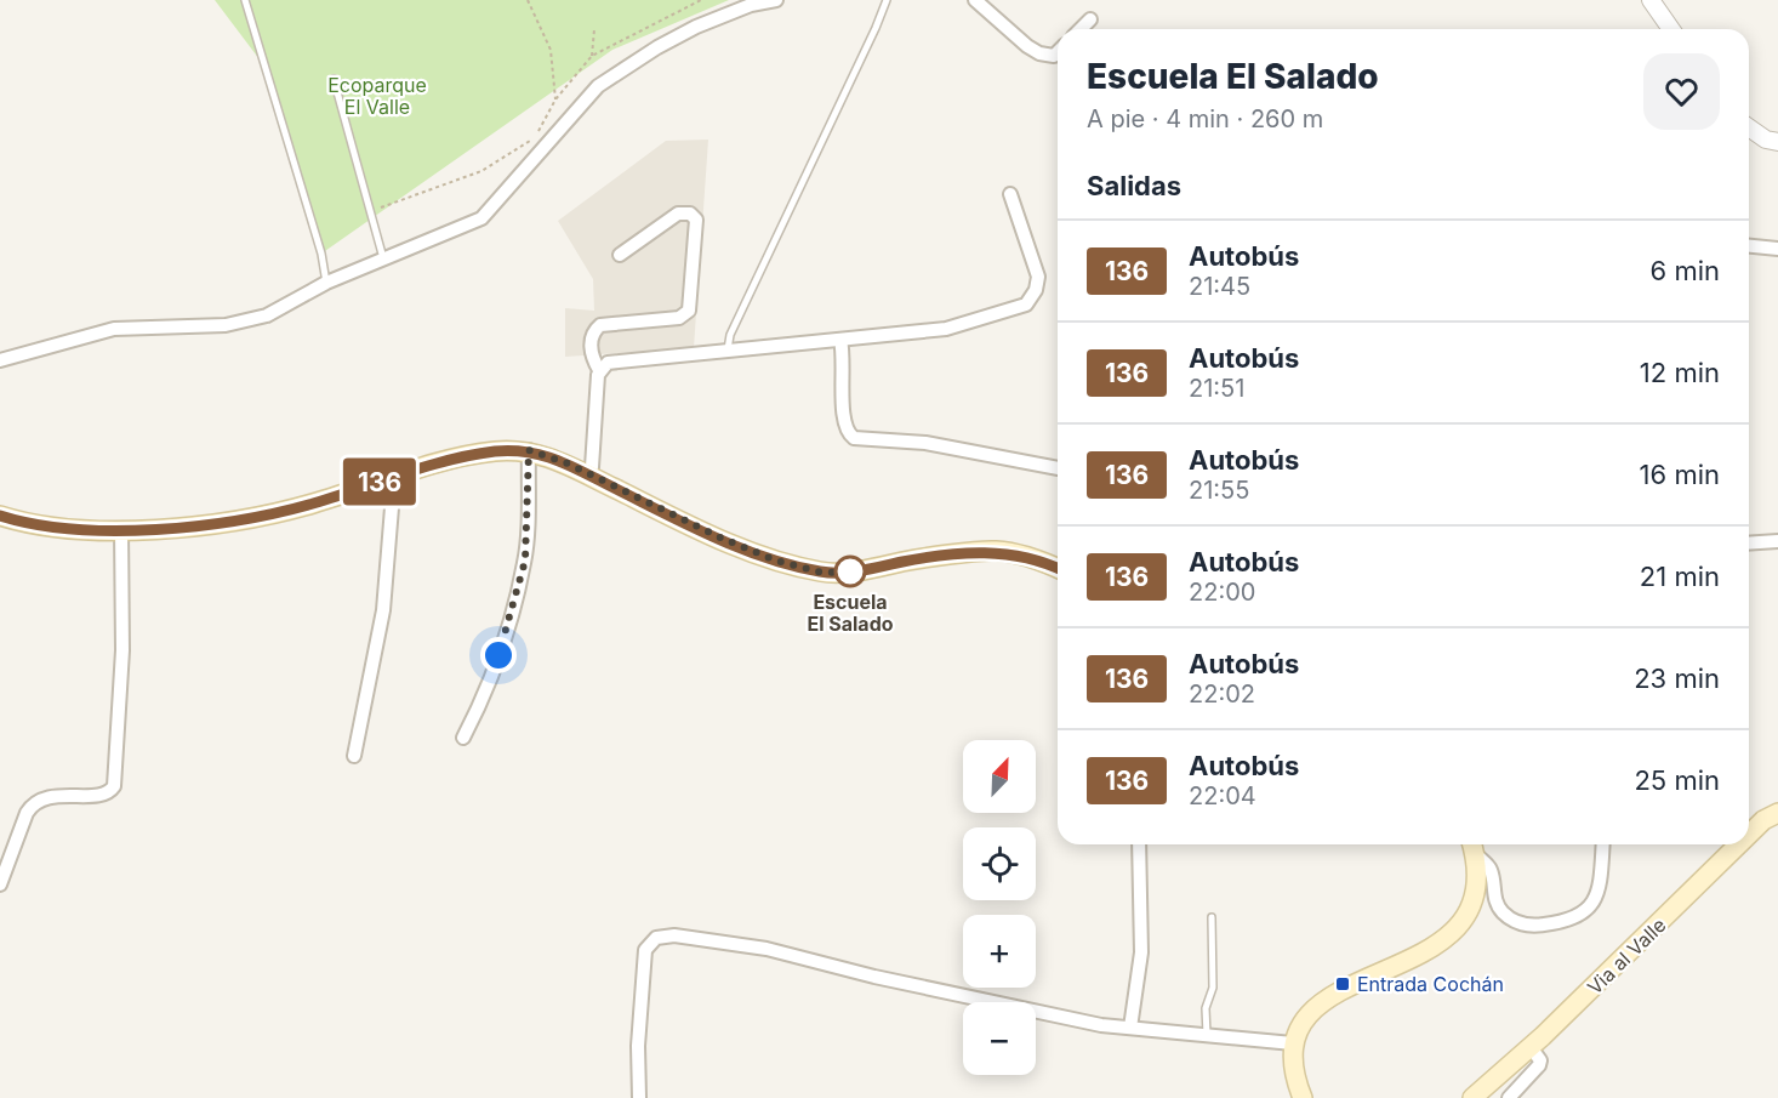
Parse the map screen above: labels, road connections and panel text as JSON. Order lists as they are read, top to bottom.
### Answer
{
  "streets": {
    "main road": ["Via al Valle"]
  },
  "parks": ["Ecoparque El Valle"],
  "places": {
    "other": ["Escuela El Salado"],
    "transit": ["Entrada Cochán"]
  },
  "lines": ["bus line 136"],
  "north": "top right",
  "page": {
    "on_map": "136",
    "heading": [
      ["Escuela El Salado", "A pie · 4 min · 260 m"],
      "Salidas"
    ],
    "list": [
      {
        "mark": "136",
        "name": "Autobús",
        "note": "21:45",
        "value": "6 min"
      },
      {
        "mark": "136",
        "name": "Autobús",
        "note": "21:51",
        "value": "12 min"
      },
      {
        "mark": "136",
        "name": "Autobús",
        "note": "21:55",
        "value": "16 min"
      },
      {
        "mark": "136",
        "name": "Autobús",
        "note": "22:00",
        "value": "21 min"
      },
      {
        "mark": "136",
        "name": "Autobús",
        "note": "22:02",
        "value": "23 min"
      },
      {
        "mark": "136",
        "name": "Autobús",
        "note": "22:04",
        "value": "25 min"
      }
    ],
    "map_buttons": ["+", "−"]
  }
}
